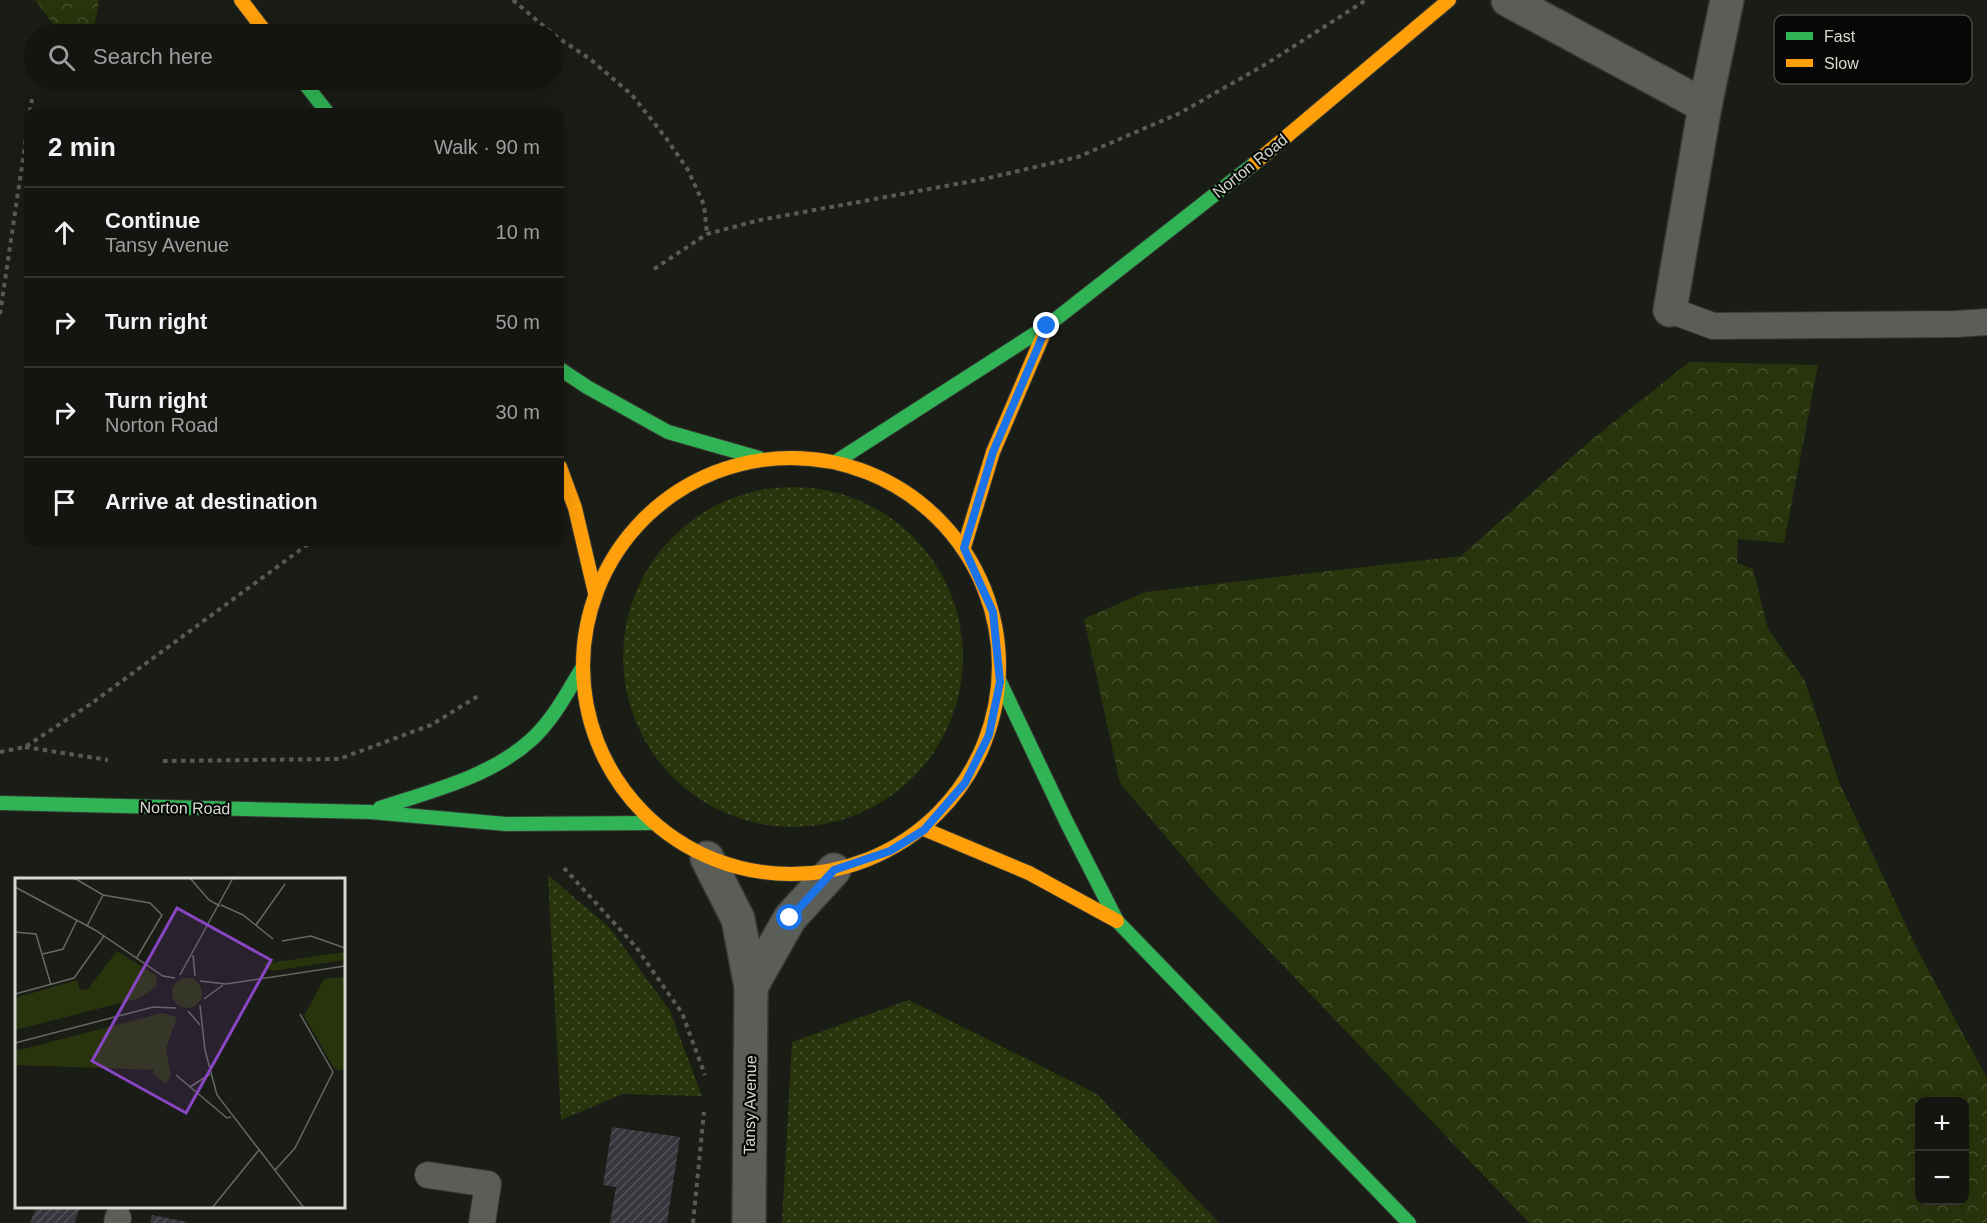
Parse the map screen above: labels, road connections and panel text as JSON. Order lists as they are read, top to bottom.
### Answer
{
  "streets": {
    "main road": ["Norton Road"],
    "street": ["Tansy Avenue"]
  },
  "legend": ["Fast", "Slow"],
  "page": {
    "search": "Search here",
    "heading": ["2 min", "Walk · 90 m"],
    "list": [
      ["Continue", "Tansy Avenue", "10 m"],
      ["Turn right", "50 m"],
      ["Turn right", "Norton Road", "30 m"],
      "Arrive at destination"
    ],
    "map_buttons": ["+", "−"]
  }
}
